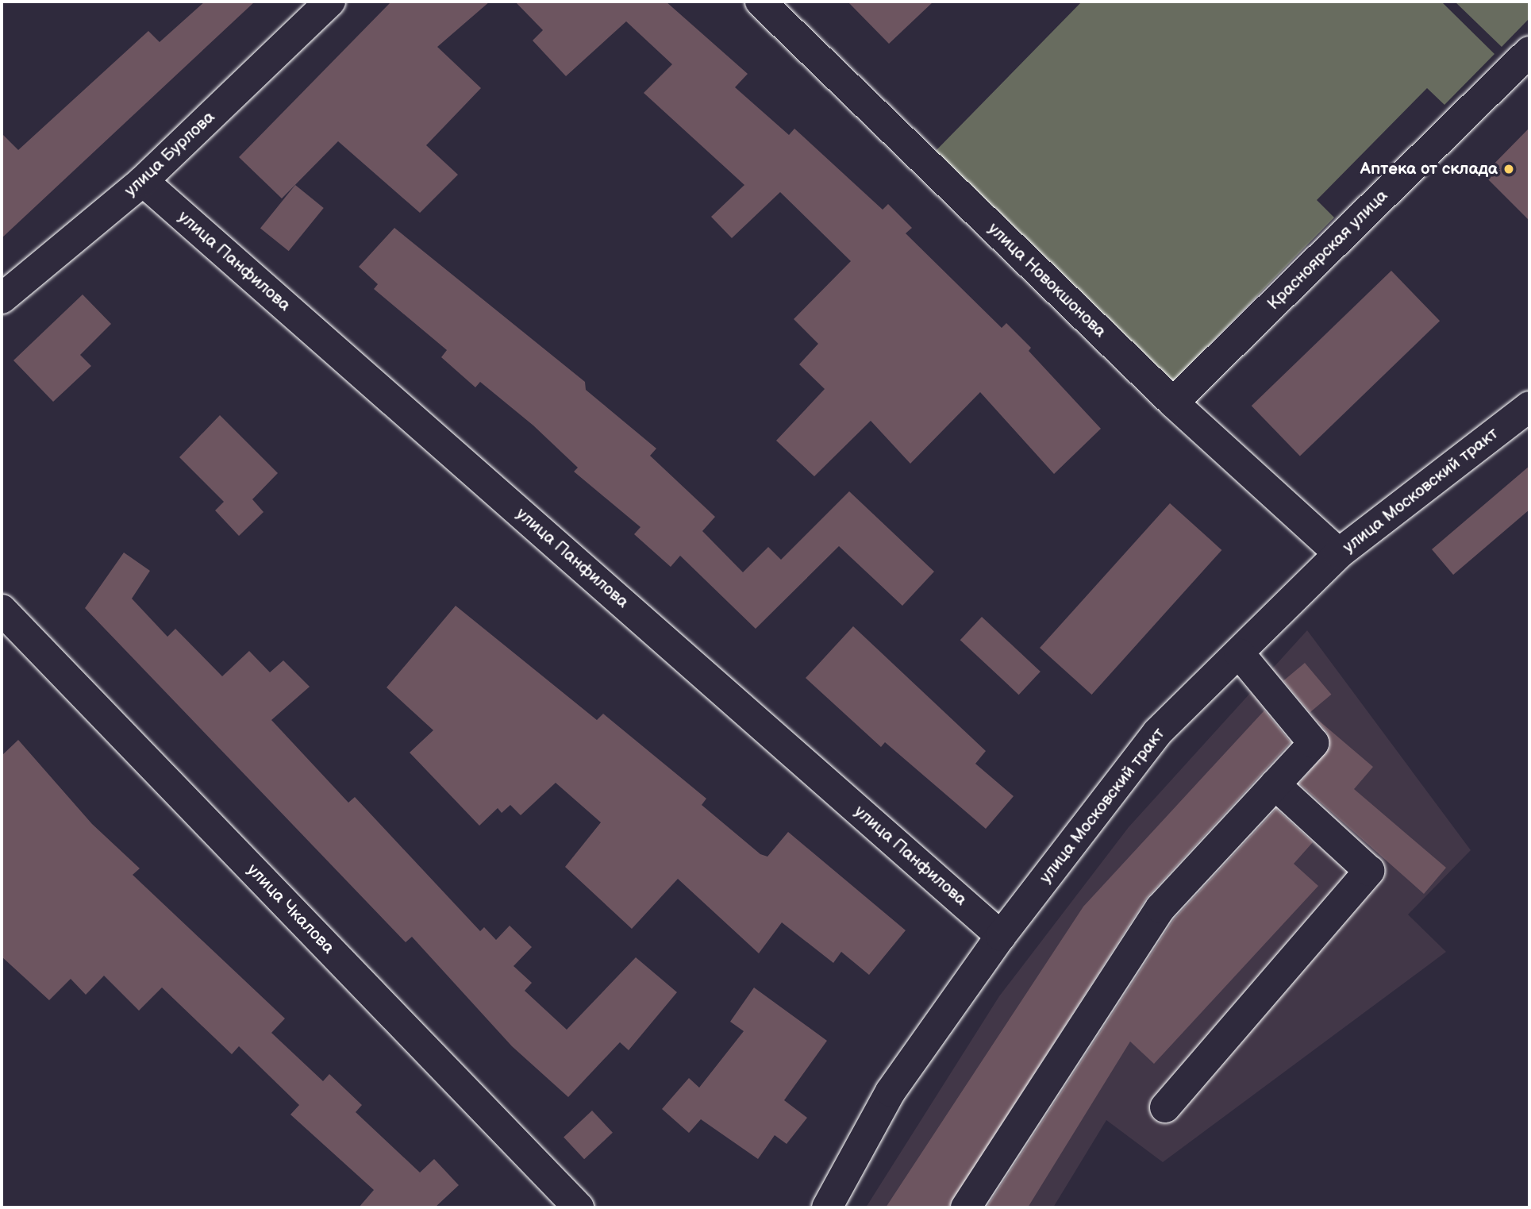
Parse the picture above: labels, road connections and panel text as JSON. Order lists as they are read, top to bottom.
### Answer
{
  "streets": {
    "street": [
      "улица Бурлова",
      "Красноярская улица",
      "улица Панфилова",
      "улица Новокшонова",
      "улица Московский тракт",
      "улица Чкалова"
    ]
  },
  "crossings": [
    ["улица Бурлова", "улица Панфилова"],
    ["Красноярская улица", "улица Новокшонова"],
    ["улица Панфилова", "улица Московский тракт"],
    ["улица Новокшонова", "улица Московский тракт"]
  ],
  "places": ["Аптека от склада"]
}
